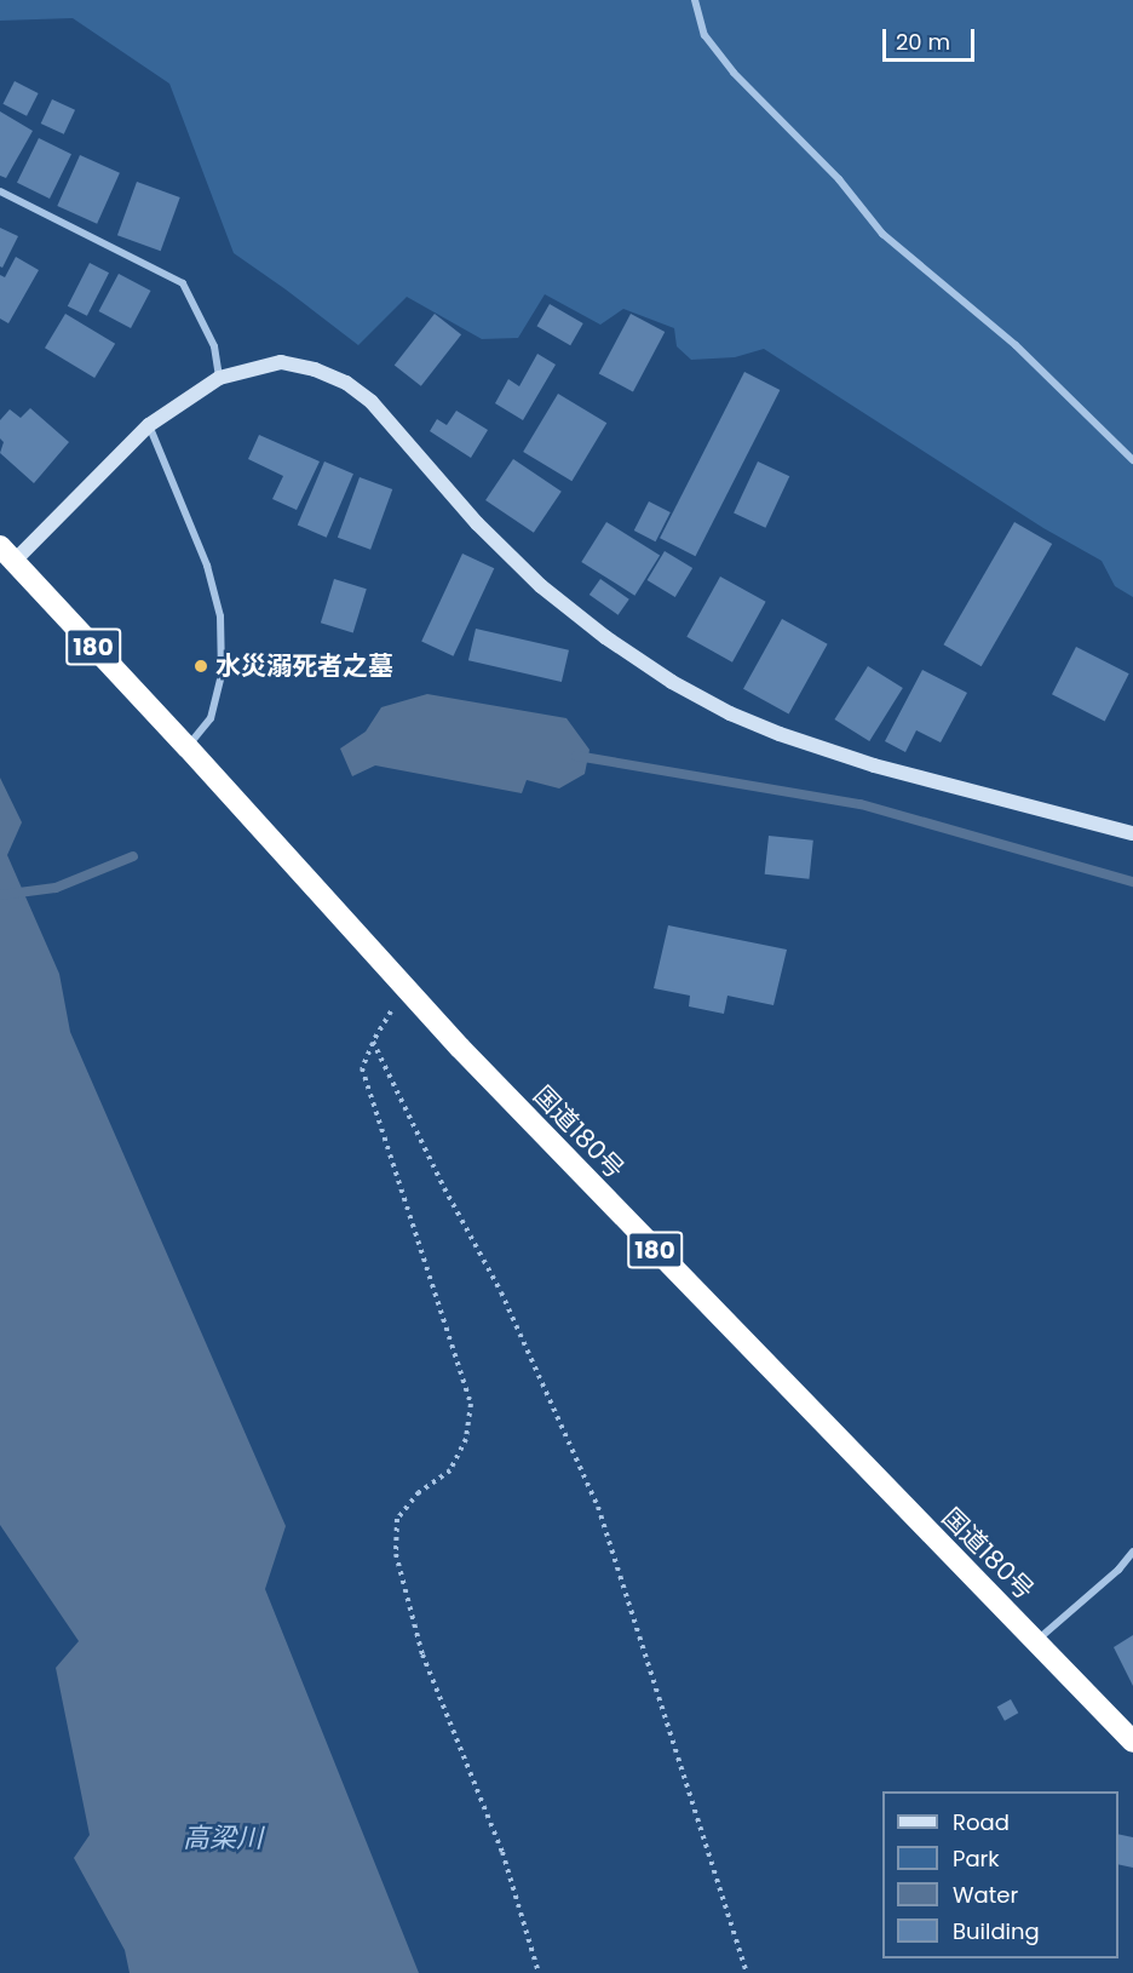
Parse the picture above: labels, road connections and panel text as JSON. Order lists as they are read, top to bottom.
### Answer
{
  "streets": {
    "highway": ["180", "国道180号"]
  },
  "water": ["高梁川"],
  "places": ["水災溺死者之墓"],
  "legend": [
    "Road",
    "Park",
    "Water",
    "Building"
  ],
  "scale_bar": "20 m"
}
